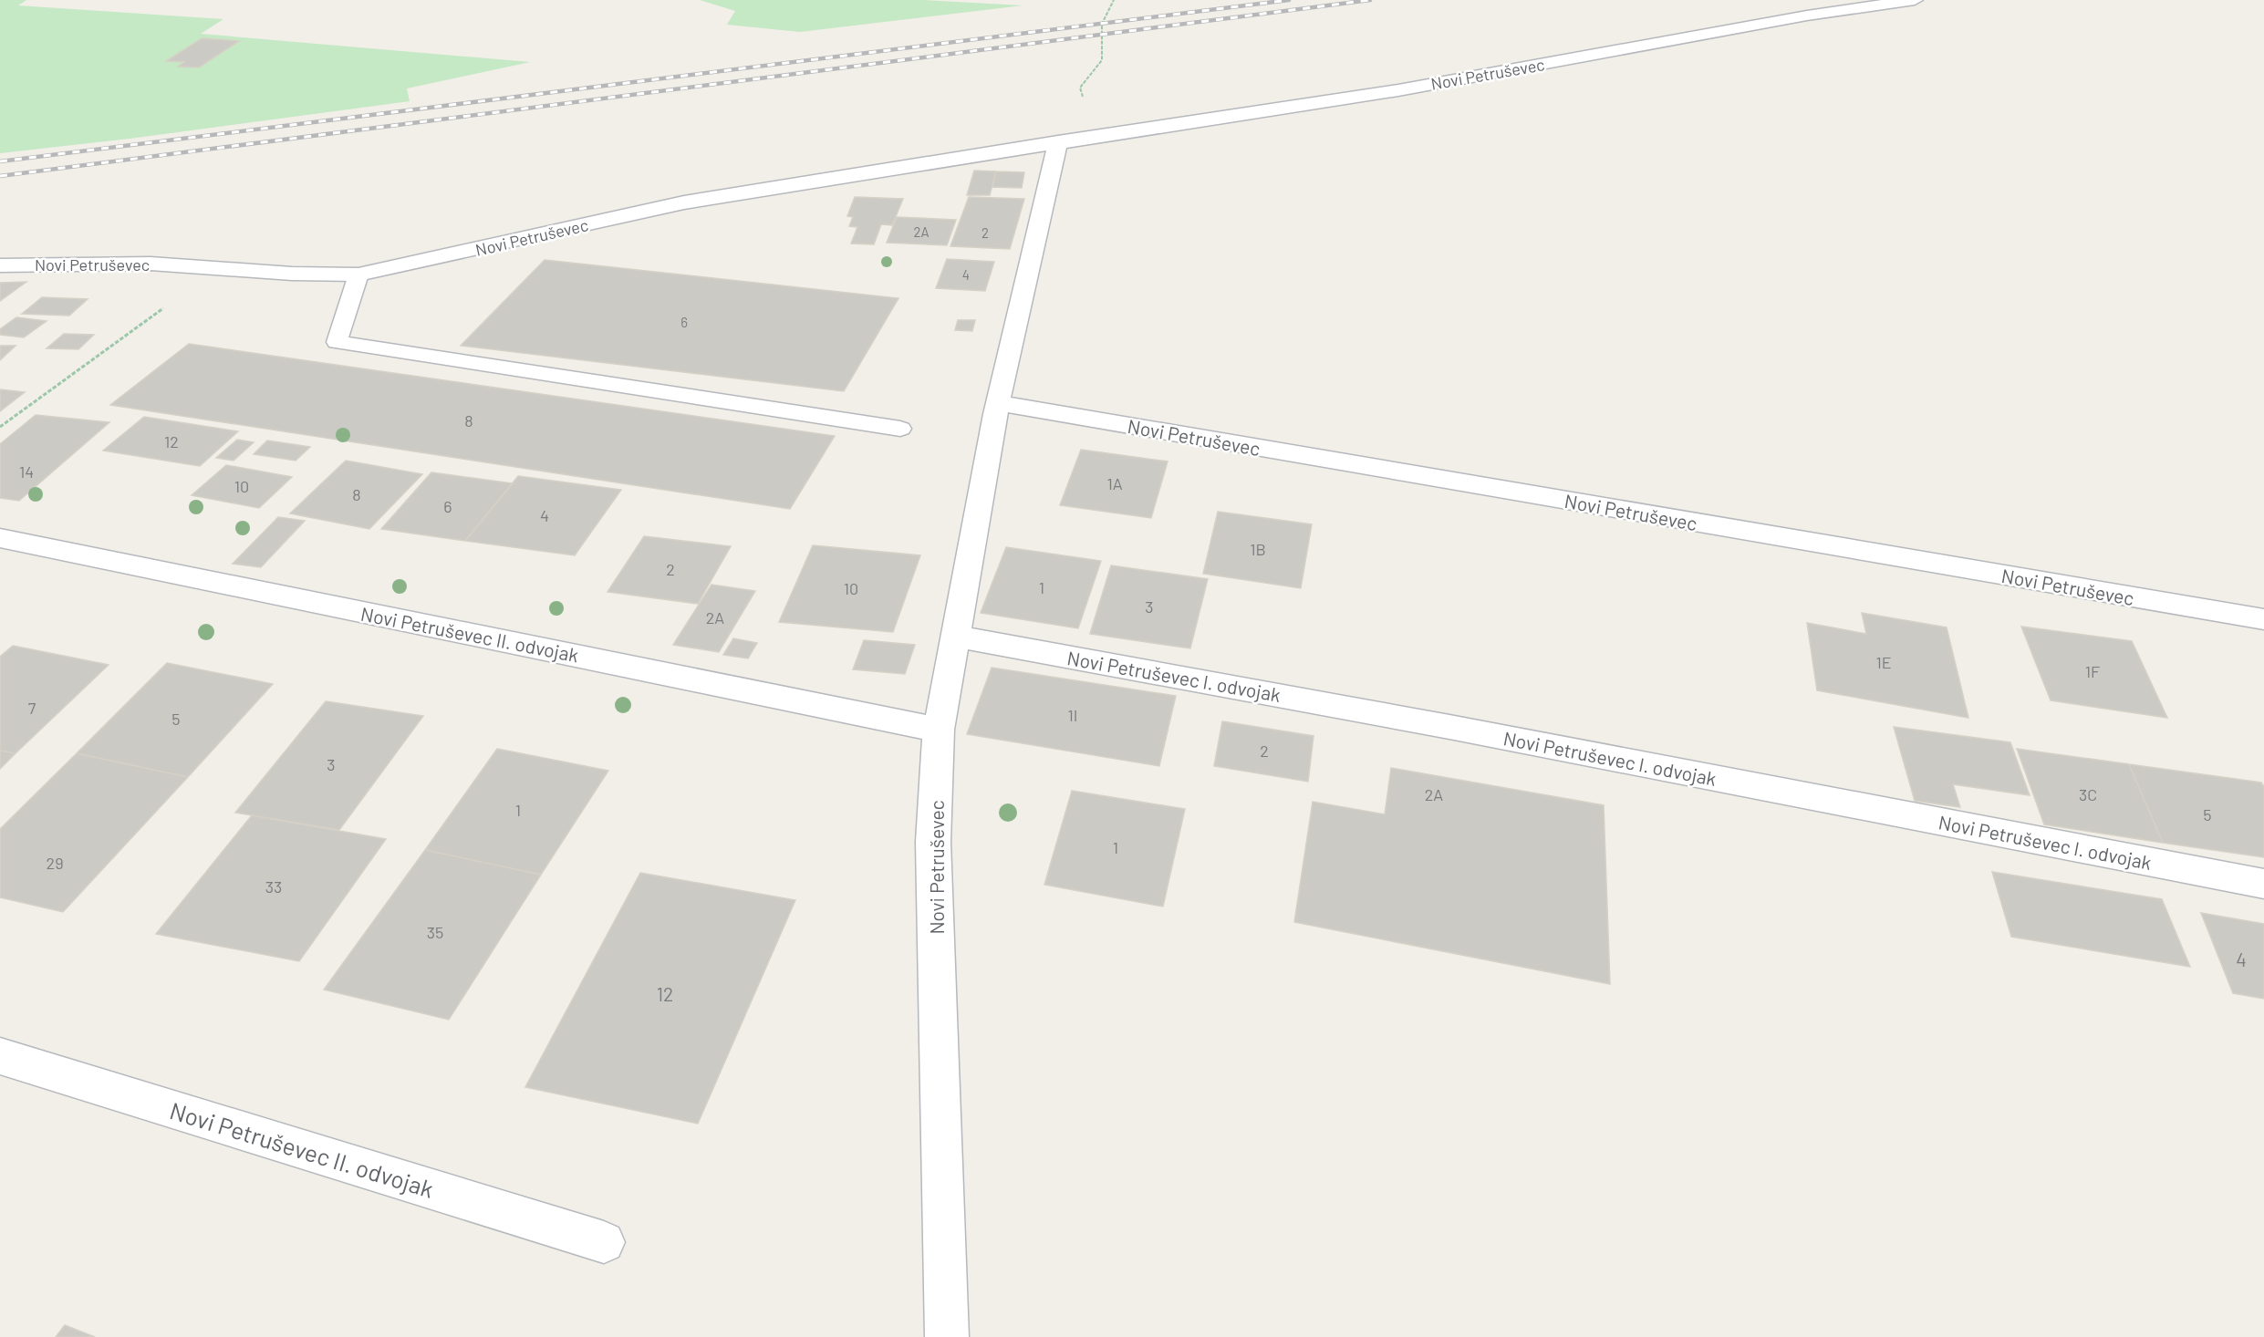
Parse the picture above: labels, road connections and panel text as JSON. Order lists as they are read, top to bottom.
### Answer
{
  "streets": {
    "street": ["Novi Petruševec", "Novi Petruševec II. odvojak", "Novi Petruševec I. odvojak"]
  },
  "crossings": [
    ["Novi Petruševec", "Novi Petruševec II. odvojak"],
    ["Novi Petruševec", "Novi Petruševec I. odvojak"]
  ],
  "house_numbers": [
    "2A",
    "2",
    "4",
    "6",
    "8",
    "12",
    "14",
    "1A",
    "10",
    "8",
    "6",
    "4",
    "1B",
    "2",
    "1",
    "10",
    "3",
    "2A",
    "1E",
    "1F",
    "7",
    "1I",
    "5",
    "2",
    "3",
    "2A",
    "3C",
    "1",
    "5",
    "1",
    "29",
    "33",
    "35",
    "4",
    "12"
  ]
}
